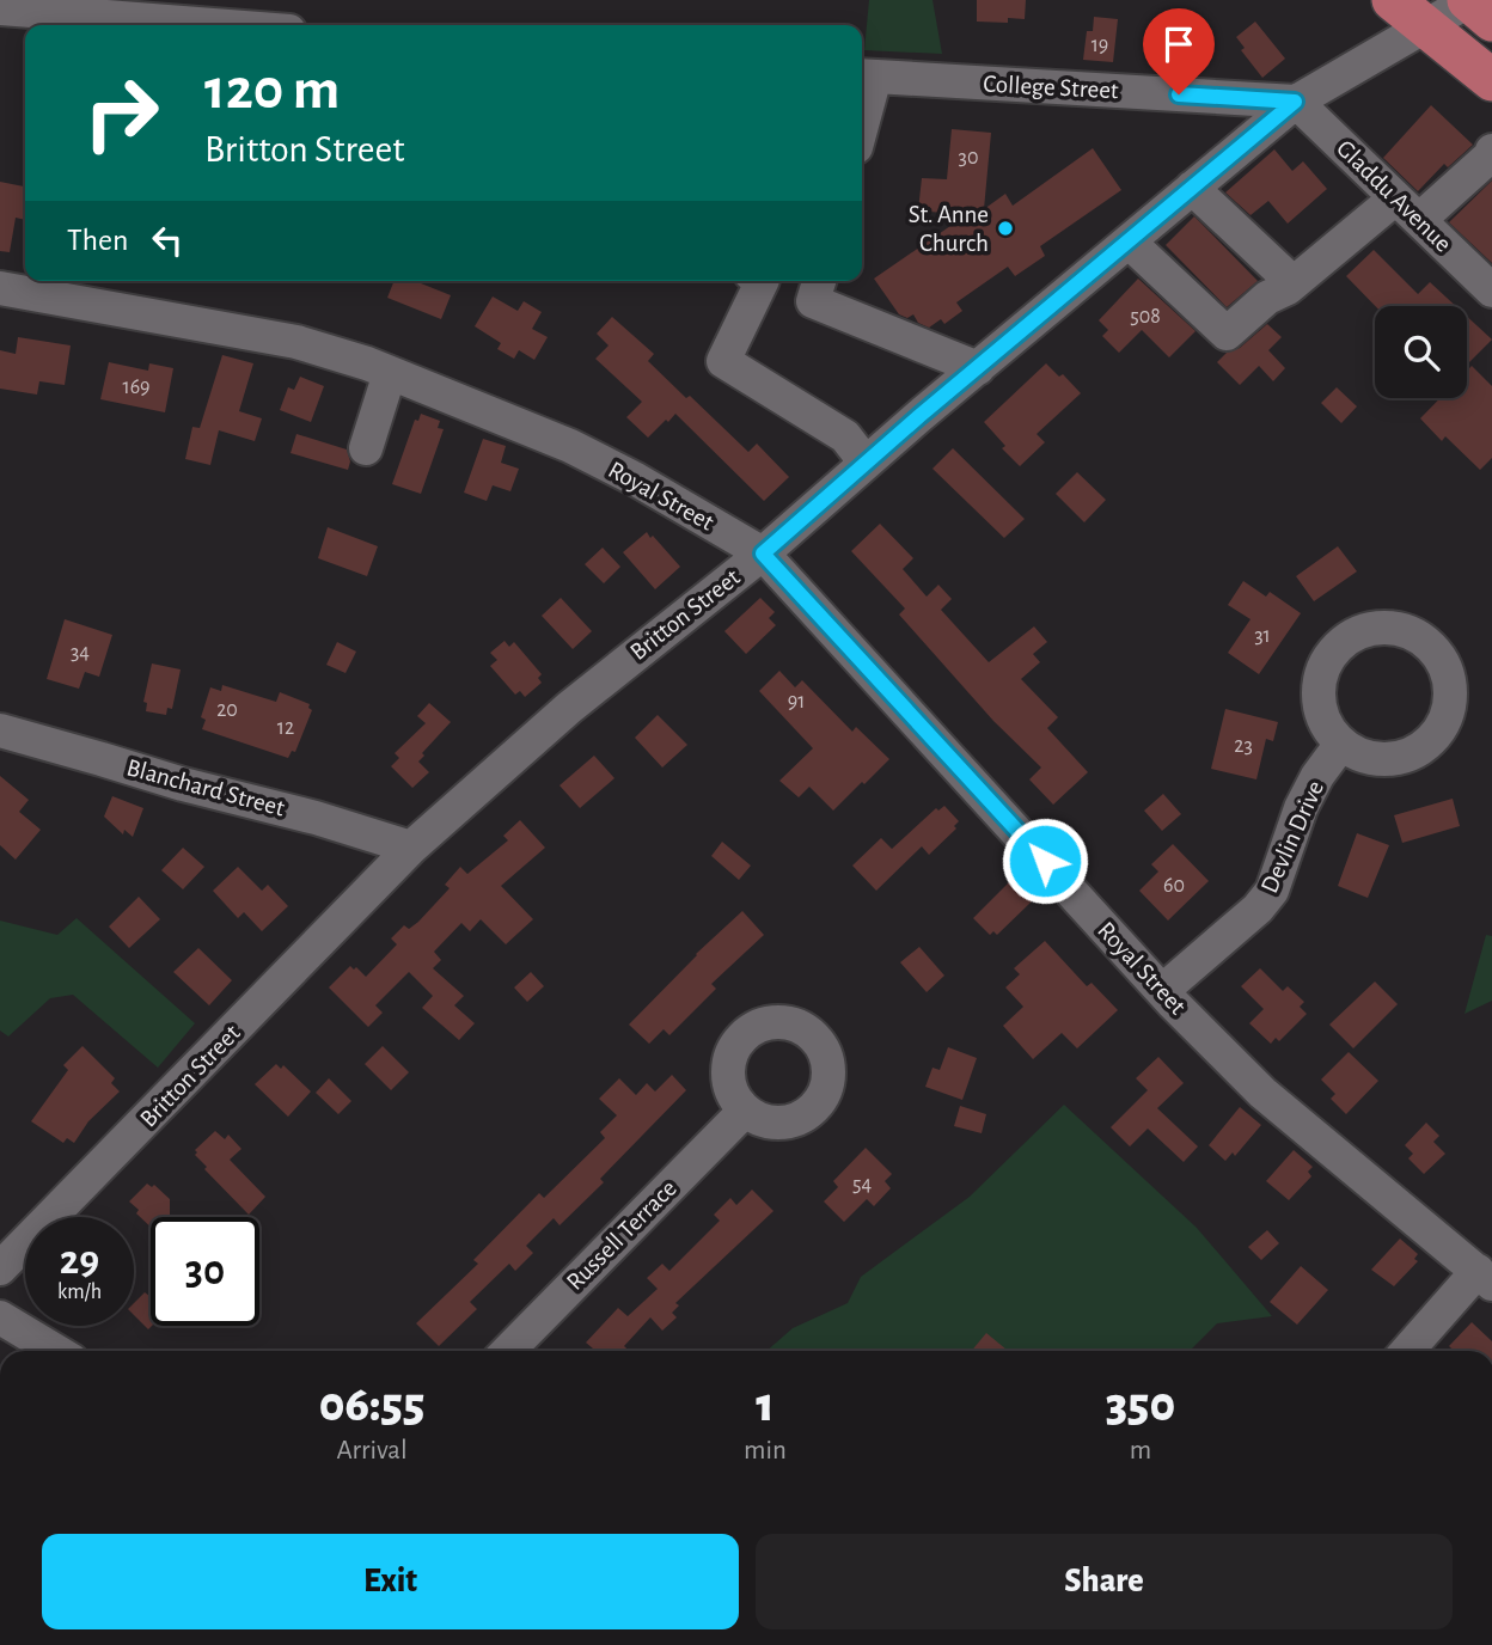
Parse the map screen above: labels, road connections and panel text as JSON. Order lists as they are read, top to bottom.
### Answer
{
  "streets": {
    "street": [
      "College Street",
      "Gladdu Avenue",
      "Royal Street",
      "Britton Street",
      "Blanchard Street",
      "Devlin Drive",
      "Russell Terrace"
    ]
  },
  "crossings": [
    ["College Street", "Gladdu Avenue"],
    ["College Street", "Britton Street"],
    ["Gladdu Avenue", "Britton Street"],
    ["Royal Street", "Britton Street"],
    ["Royal Street", "Devlin Drive"],
    ["Britton Street", "Blanchard Street"]
  ],
  "places": ["St. Anne Church"],
  "house_numbers": [
    "19",
    "30",
    "508",
    "169",
    "31",
    "34",
    "91",
    "20",
    "12",
    "23",
    "60",
    "54"
  ],
  "page": {
    "turn": ["120 m", "Britton Street"],
    "then": "Then",
    "speed": "29 km/h",
    "limit": "30",
    "eta": [
      "06:55",
      "Arrival",
      "1",
      "min",
      "350",
      "m"
    ],
    "buttons": ["Exit", "Share"]
  }
}
